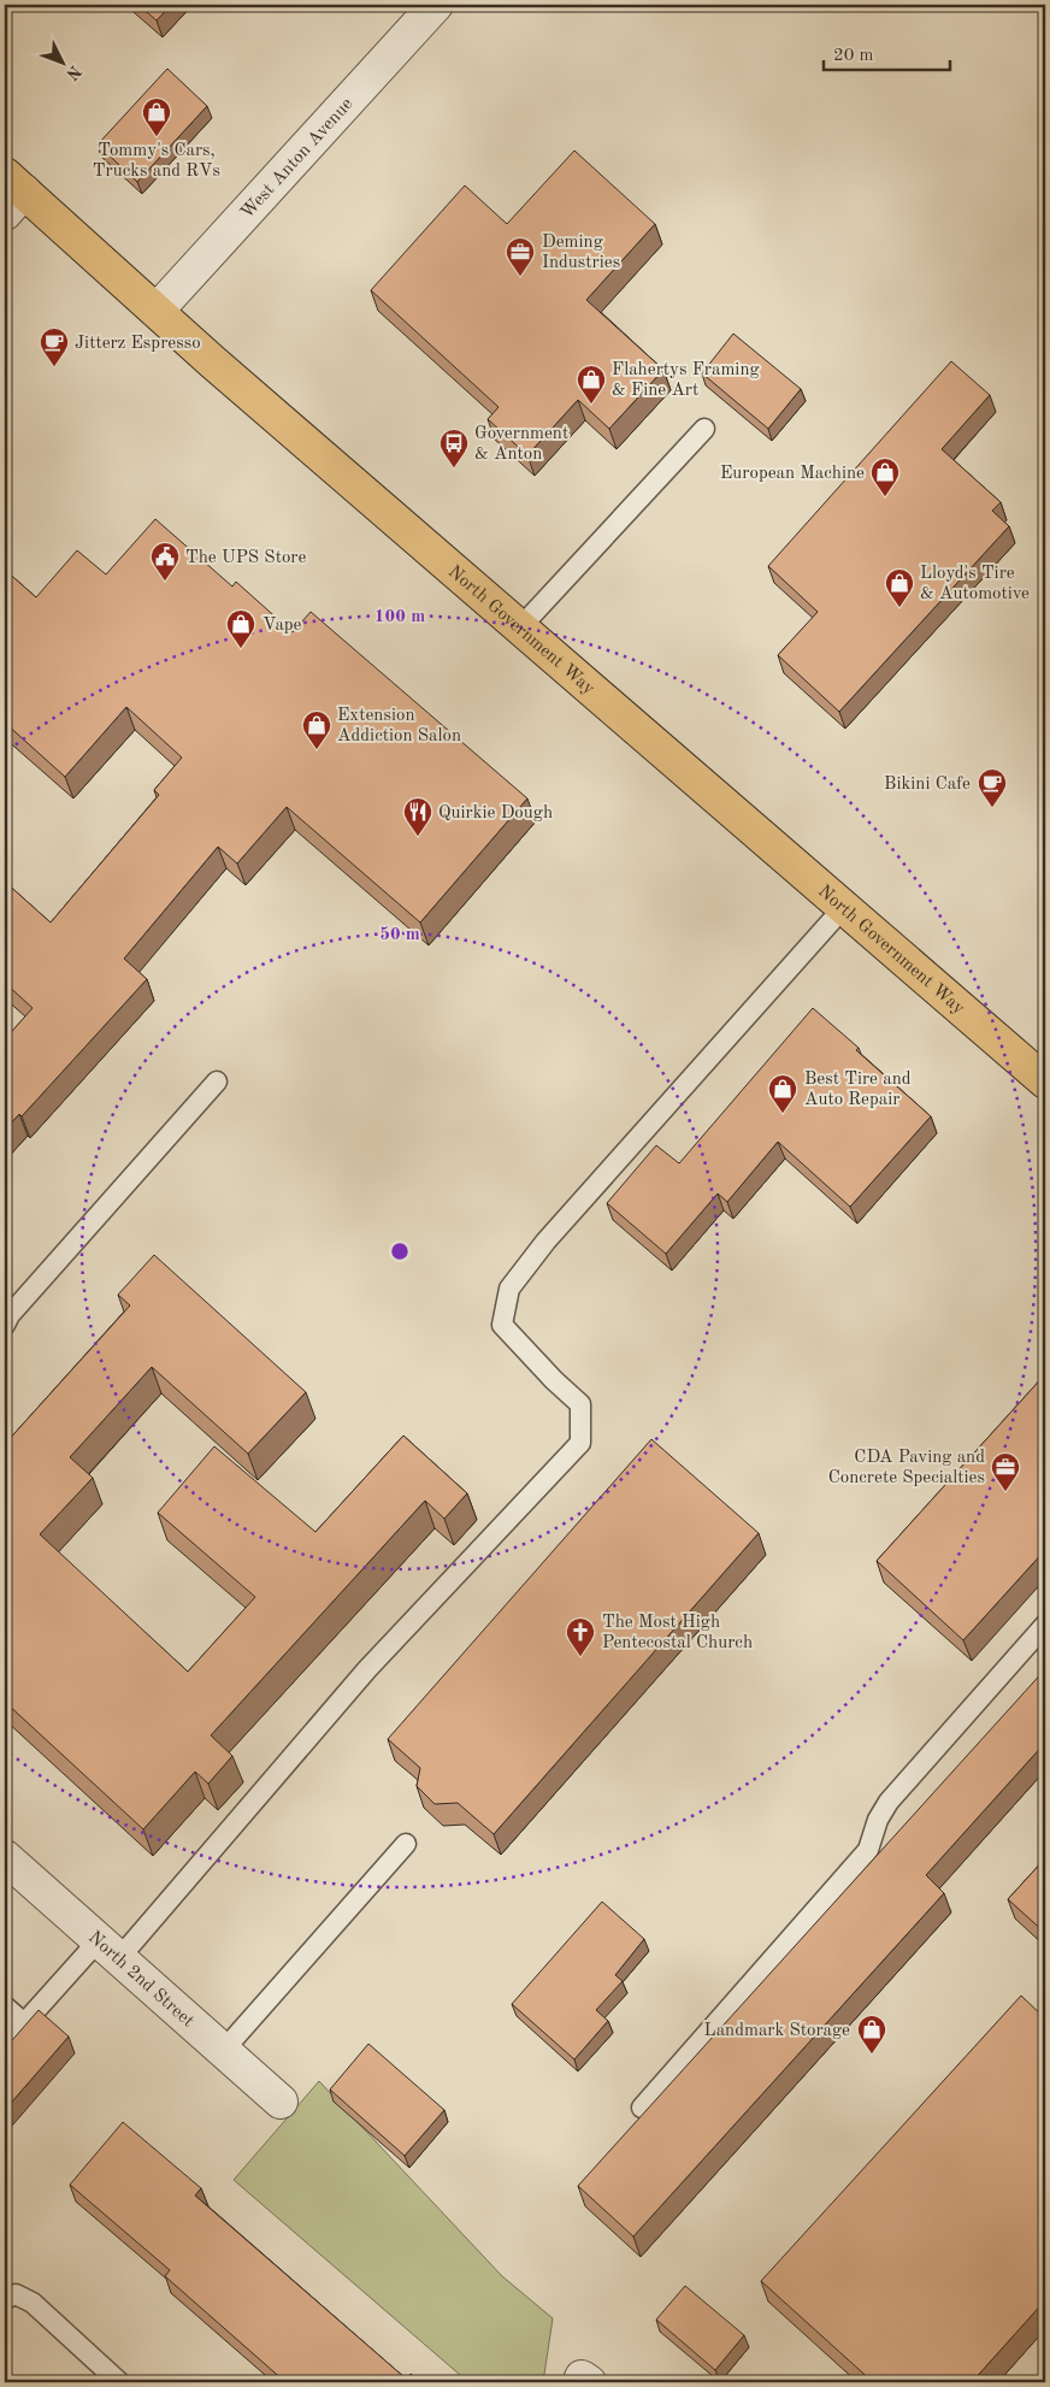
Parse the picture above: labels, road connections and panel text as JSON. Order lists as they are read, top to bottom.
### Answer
{
  "streets": {
    "main road": ["North Government Way"],
    "street": ["West Anton Avenue", "North 2nd Street"]
  },
  "crossings": [
    ["West Anton Avenue", "North Government Way"]
  ],
  "places": {
    "shop": [
      "Tommy's Cars, Trucks and RVs",
      "Flahertys Framing & Fine Art",
      "European Machine",
      "Lloyd's Tire & Automotive",
      "Vape",
      "Extension Addiction Salon",
      "Best Tire and Auto Repair",
      "Landmark Storage"
    ],
    "office": ["Deming Industries", "CDA Paving and Concrete Specialties"],
    "cafe": ["Jitterz Espresso", "Bikini Cafe"],
    "bus stop": ["Government & Anton"],
    "public building": ["The UPS Store"],
    "restaurant": ["Quirkie Dough"],
    "church": ["The Most High Pentecostal Church"]
  },
  "scale_bar": "20 m",
  "north": "bottom right",
  "rings": ["100 m", "50 m"]
}
